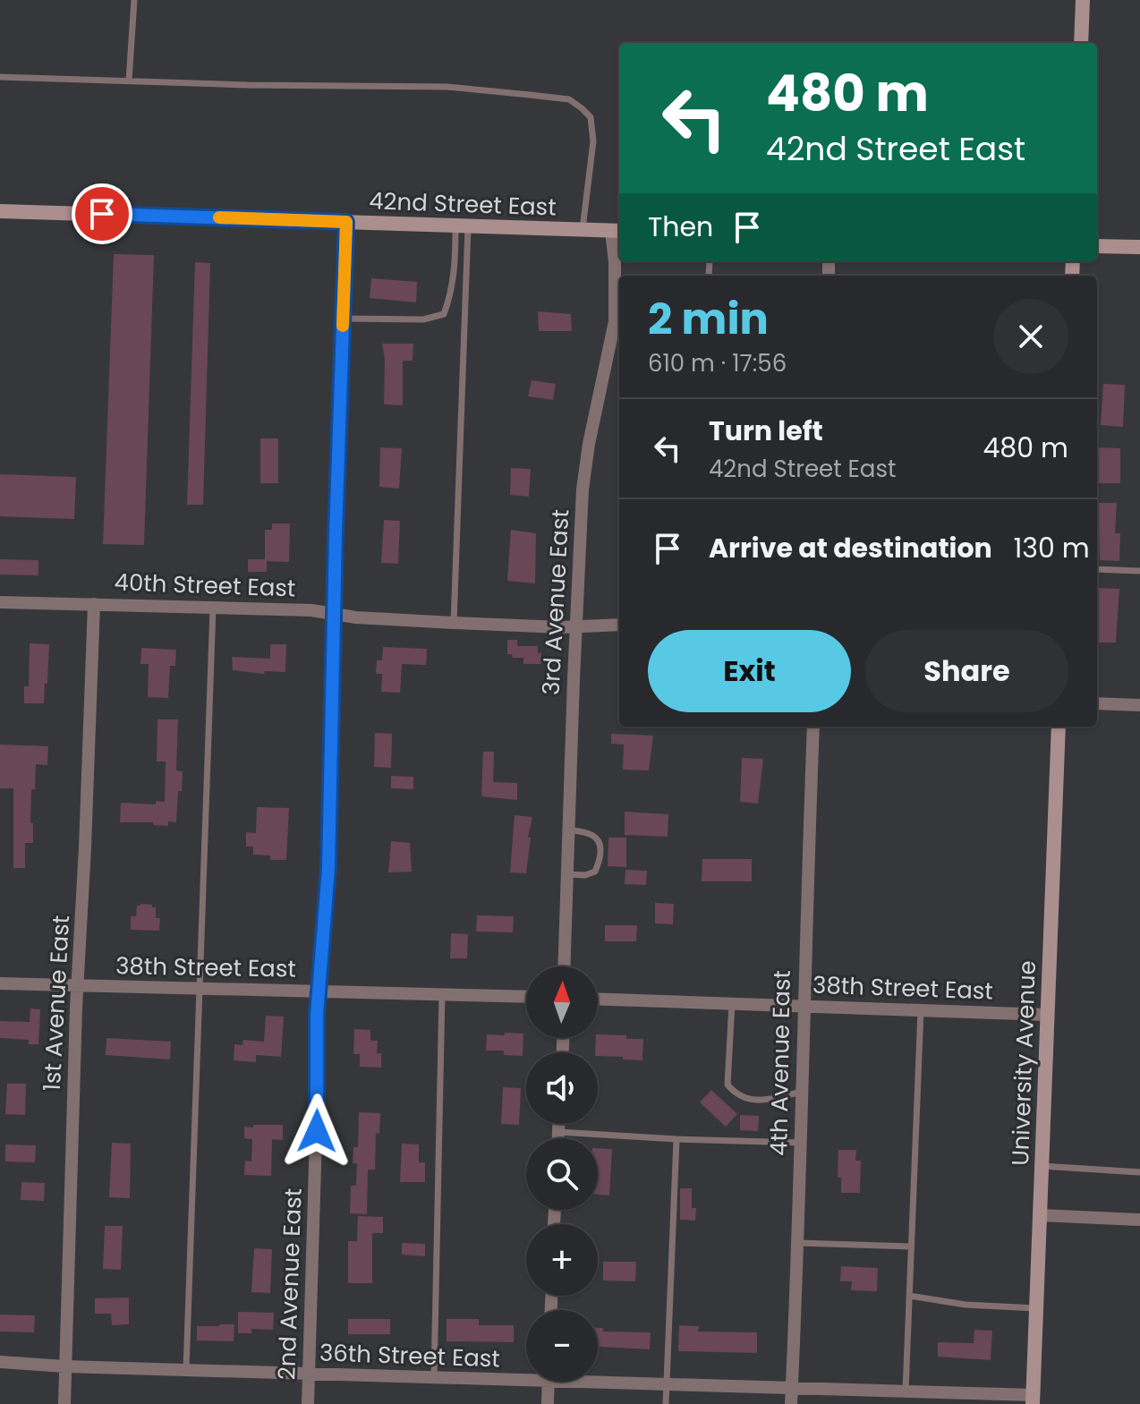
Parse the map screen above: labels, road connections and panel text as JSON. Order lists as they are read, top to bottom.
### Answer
{
  "streets": {
    "street": [
      "42nd Street East",
      "40th Street East",
      "3rd Avenue East",
      "38th Street East",
      "1st Avenue East",
      "4th Avenue East",
      "University Avenue",
      "2nd Avenue East",
      "36th Street East"
    ]
  },
  "crossings": [
    ["42nd Street East", "3rd Avenue East"],
    ["42nd Street East", "2nd Avenue East"],
    ["40th Street East", "3rd Avenue East"],
    ["40th Street East", "1st Avenue East"],
    ["40th Street East", "2nd Avenue East"],
    ["38th Street East", "1st Avenue East"],
    ["38th Street East", "4th Avenue East"],
    ["38th Street East", "University Avenue"],
    ["38th Street East", "2nd Avenue East"],
    ["1st Avenue East", "36th Street East"],
    ["4th Avenue East", "36th Street East"],
    ["University Avenue", "36th Street East"],
    ["2nd Avenue East", "36th Street East"]
  ],
  "north": "top",
  "page": {
    "turn": ["480 m", "42nd Street East"],
    "then": "Then",
    "heading": ["2 min", "610 m · 17:56"],
    "list": [
      {
        "name": "Turn left",
        "note": "42nd Street East",
        "value": "480 m"
      },
      {
        "name": "Arrive at destination",
        "value": "130 m"
      }
    ],
    "buttons": ["Exit", "Share"],
    "map_buttons": ["+", "−"]
  }
}
